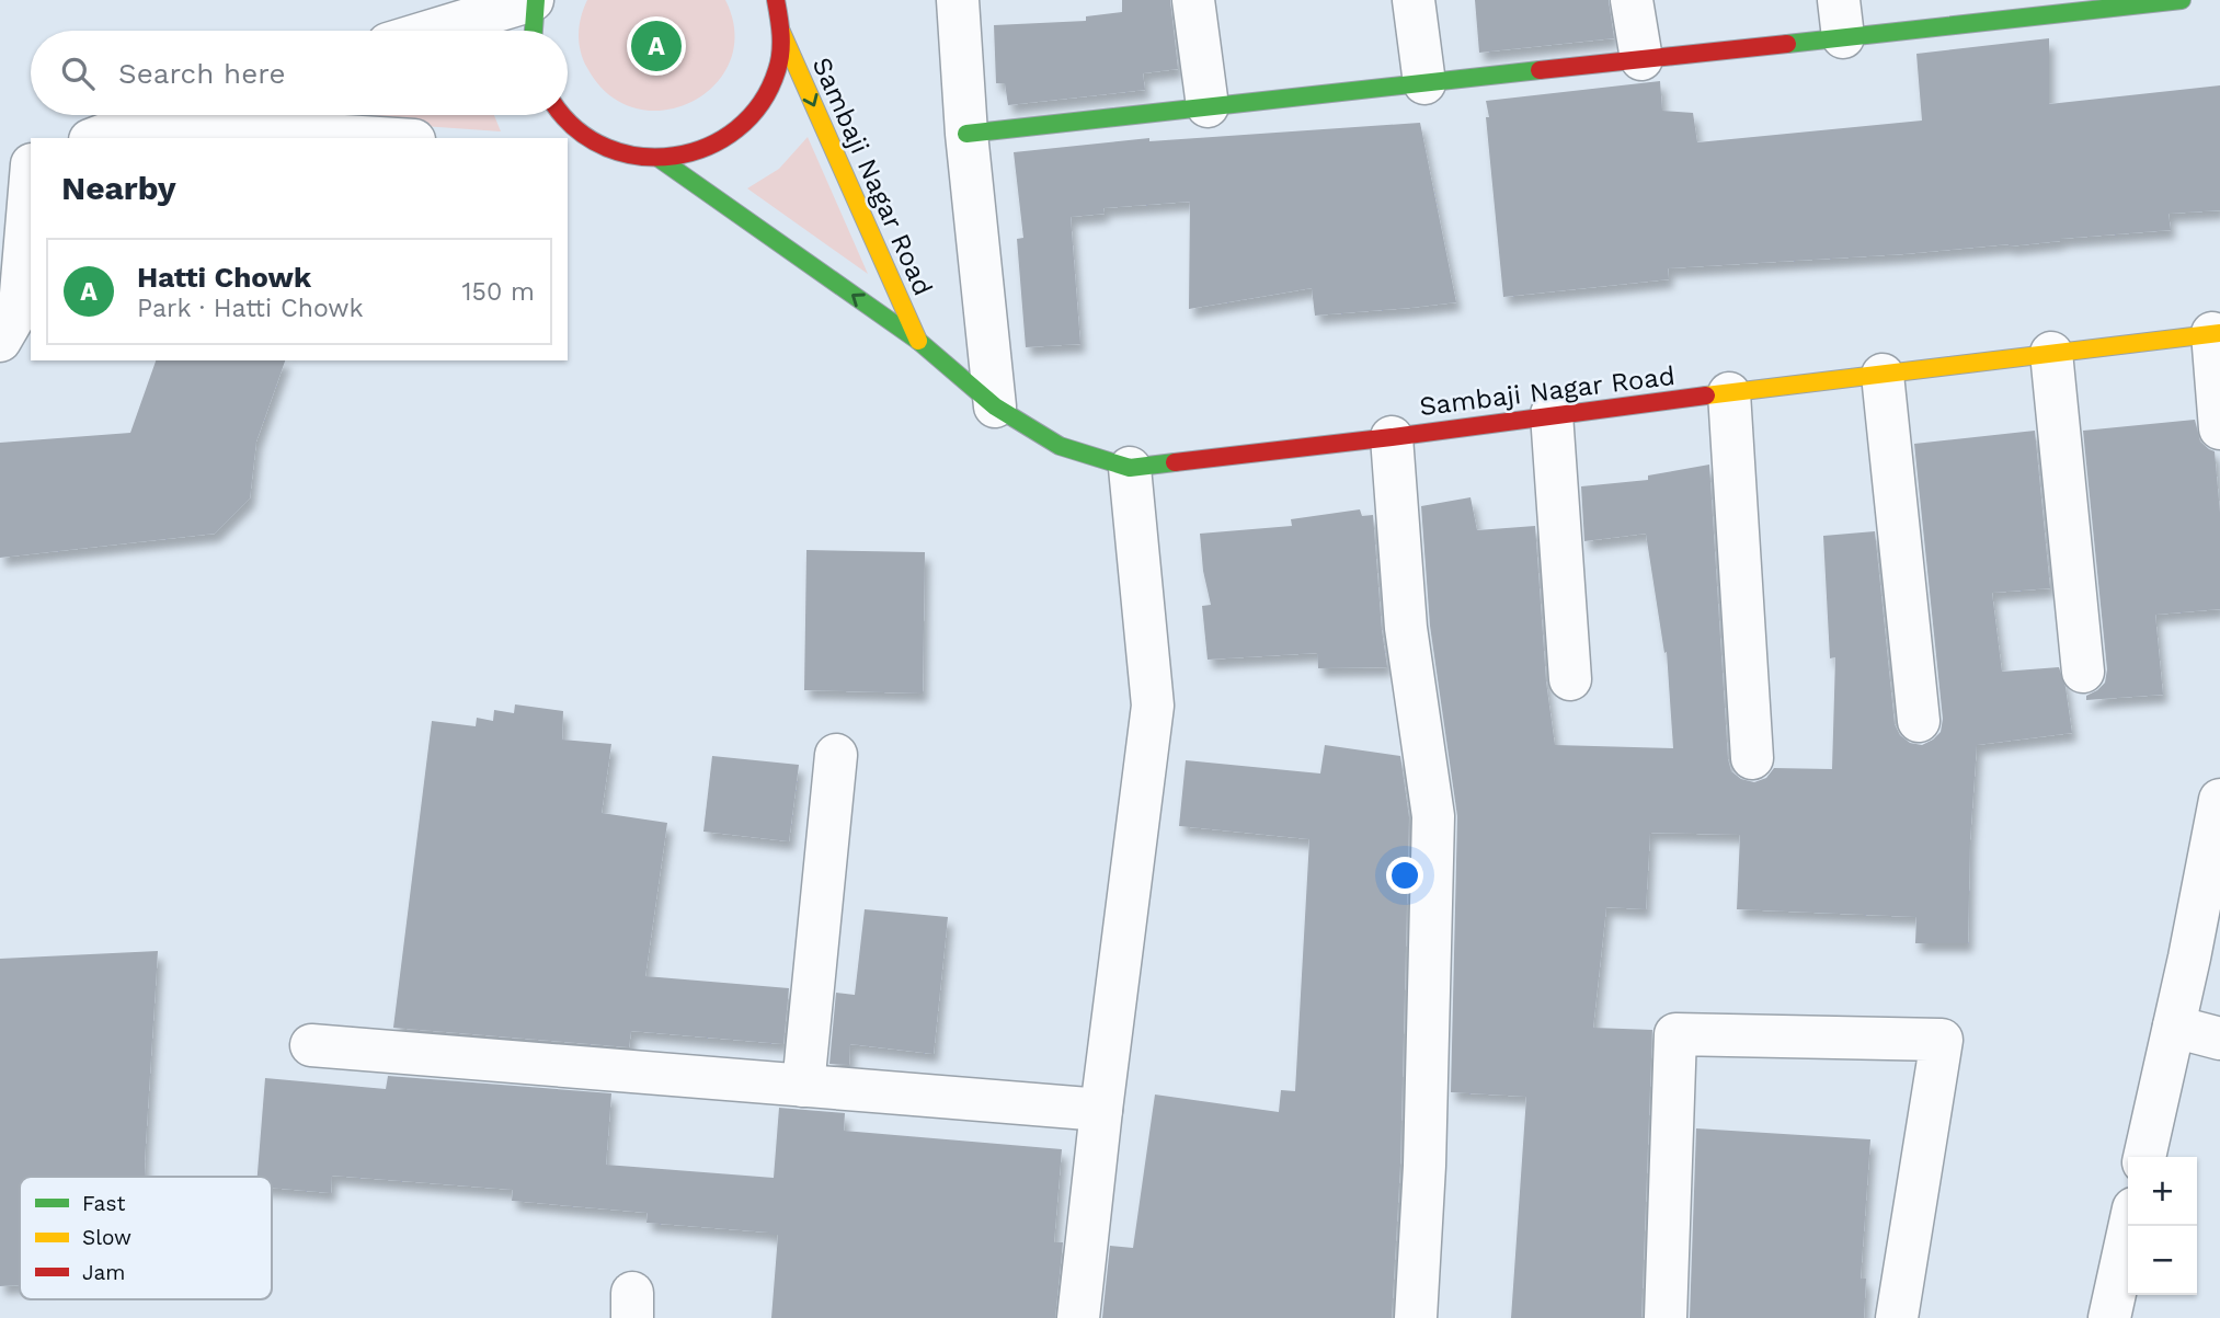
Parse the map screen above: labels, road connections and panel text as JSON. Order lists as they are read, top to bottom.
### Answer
{
  "streets": {
    "street": ["Sambaji Nagar Road"]
  },
  "legend": ["Fast", "Slow", "Jam"],
  "page": {
    "pins": "A",
    "search": "Search here",
    "heading": "Nearby",
    "list": [
      {
        "mark": "A",
        "name": "Hatti Chowk",
        "note": "Park · Hatti Chowk",
        "value": "150 m"
      }
    ],
    "map_buttons": ["+", "−"]
  }
}
